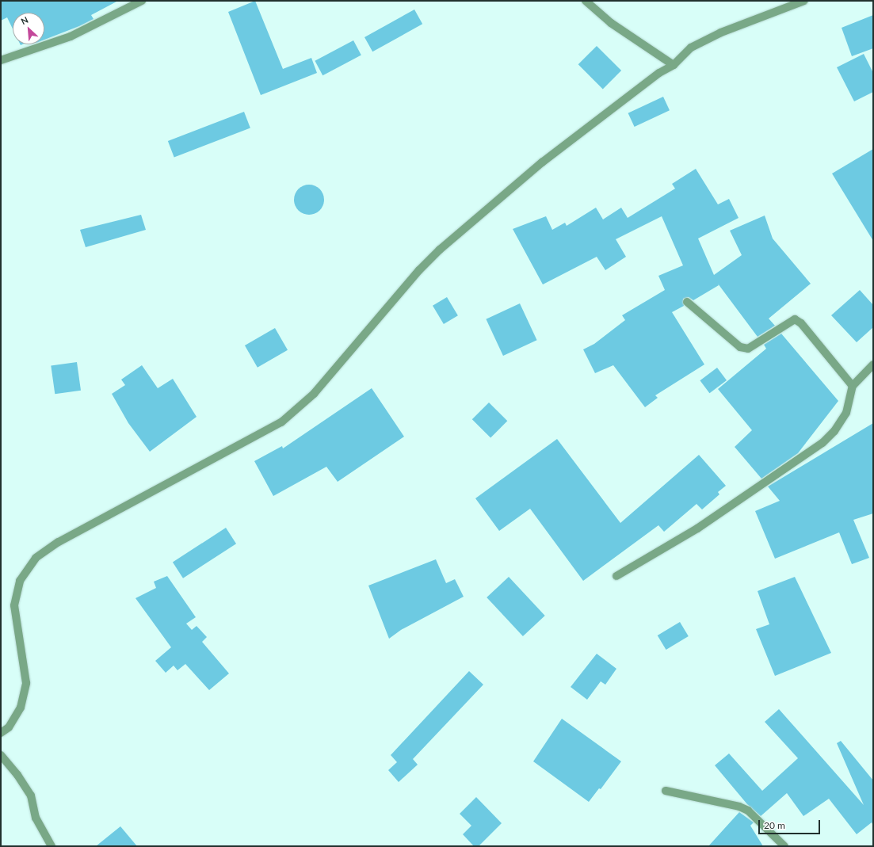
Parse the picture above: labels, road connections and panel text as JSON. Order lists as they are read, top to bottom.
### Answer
{
  "scale_bar": "20 m",
  "north": "top left"
}
